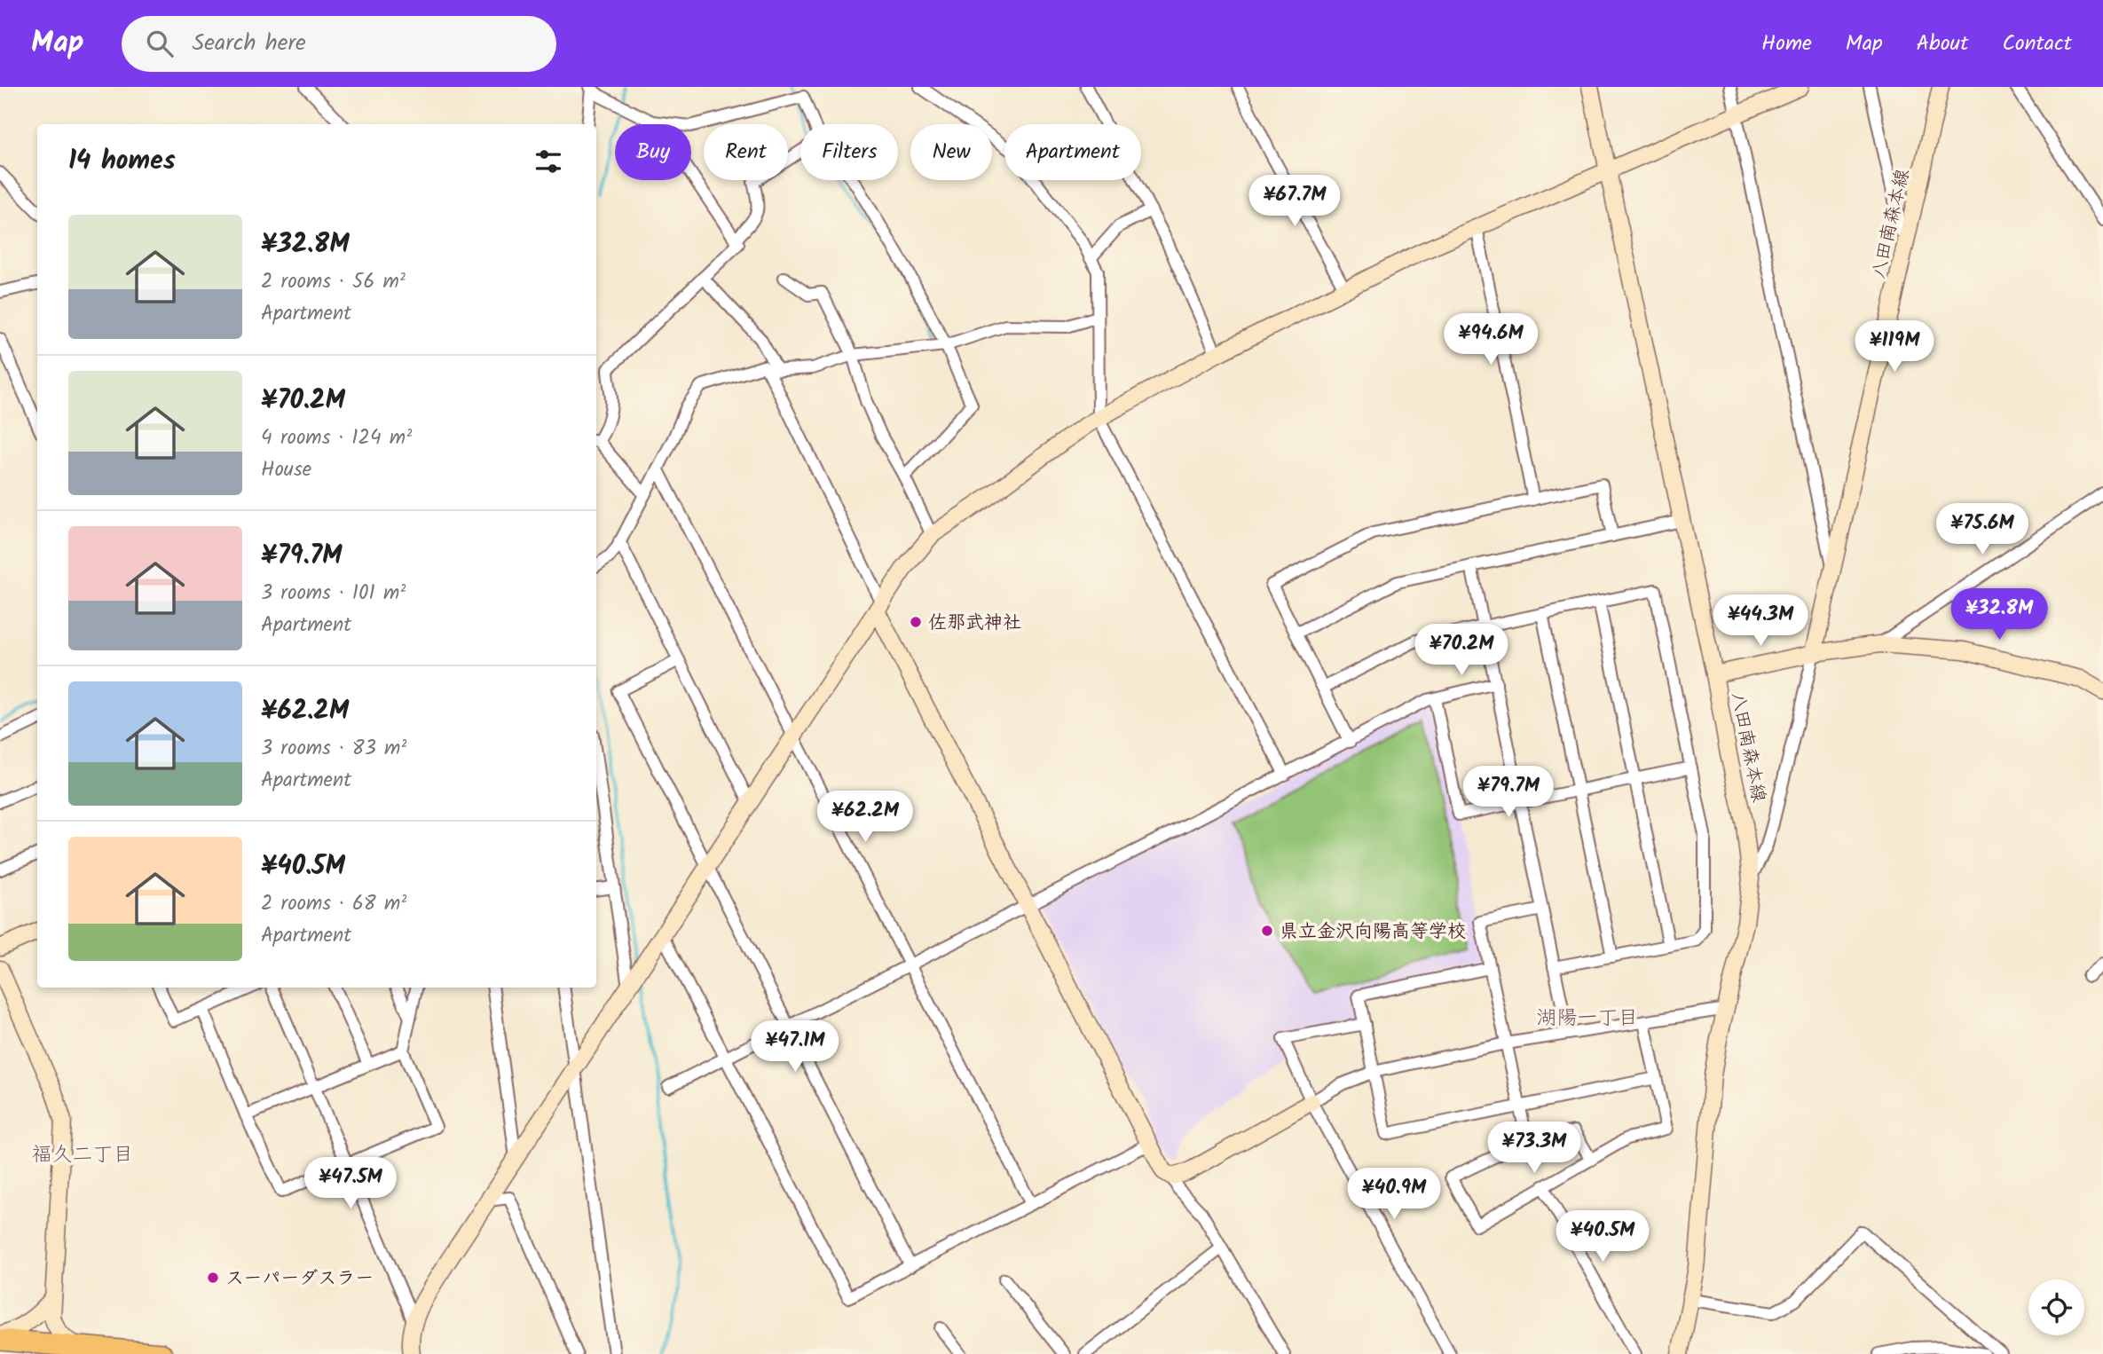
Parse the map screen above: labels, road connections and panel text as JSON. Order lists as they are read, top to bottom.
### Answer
{
  "streets": {
    "street": ["八田南森本線"]
  },
  "districts": ["湖陽一丁目", "福久二丁目"],
  "places": ["佐那武神社", "県立金沢向陽高等学校", "スーパーダスラー"],
  "page": {
    "header": "Map",
    "search": "Search here",
    "nav": [
      "Home",
      "Map",
      "About",
      "Contact"
    ],
    "chip": [
      "Buy",
      "Rent",
      "Filters",
      "New",
      "Apartment"
    ],
    "heading": "14 homes",
    "price": [
      "¥67.7M",
      "¥94.6M",
      "¥119M",
      "¥75.6M",
      "¥32.8M",
      "¥44.3M",
      "¥70.2M",
      "¥79.7M",
      "¥62.2M",
      "¥47.1M",
      "¥73.3M",
      "¥47.5M",
      "¥40.9M",
      "¥40.5M"
    ],
    "list": [
      {
        "name": "¥32.8M",
        "note": "2 rooms · 56 m² · Apartment"
      },
      {
        "name": "¥70.2M",
        "note": "4 rooms · 124 m² · House"
      },
      {
        "name": "¥79.7M",
        "note": "3 rooms · 101 m² · Apartment"
      },
      {
        "name": "¥62.2M",
        "note": "3 rooms · 83 m² · Apartment"
      },
      {
        "name": "¥40.5M",
        "note": "2 rooms · 68 m² · Apartment"
      }
    ]
  }
}
